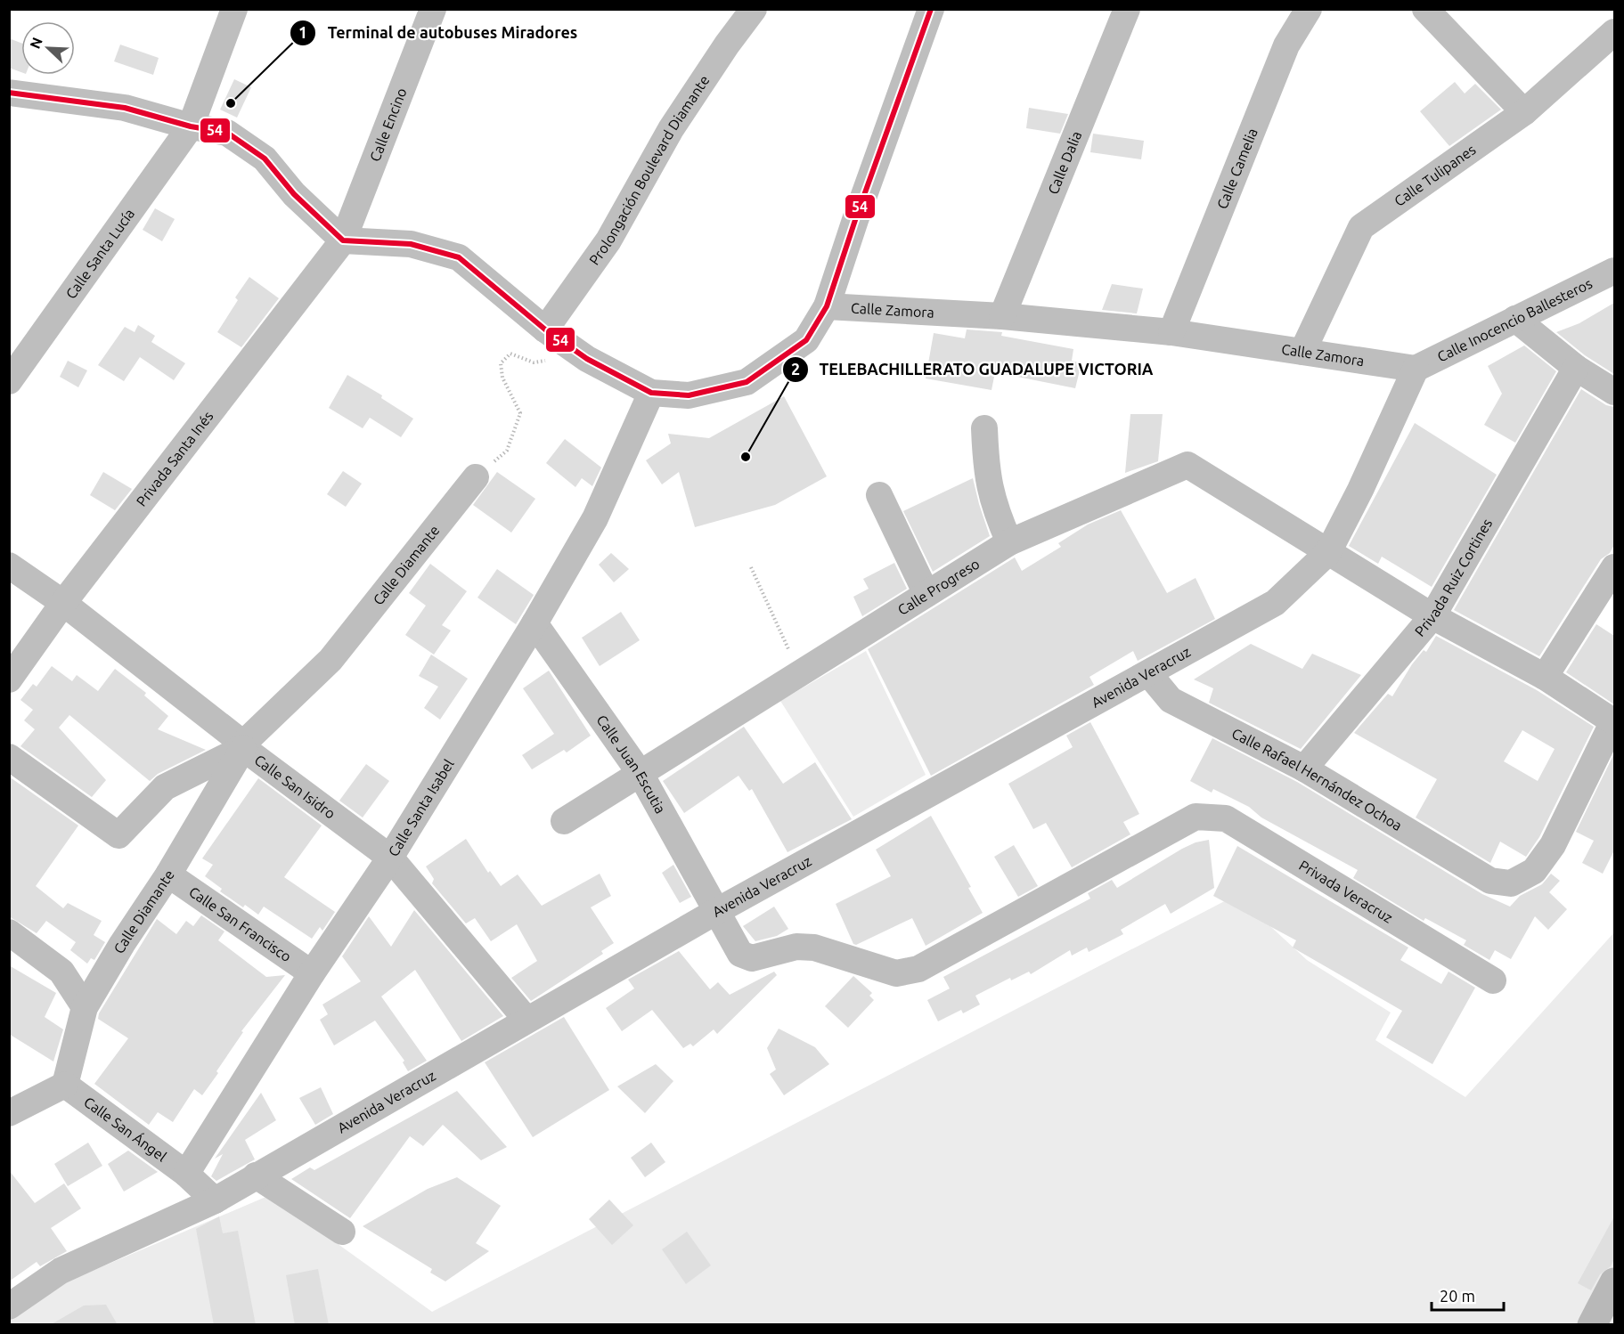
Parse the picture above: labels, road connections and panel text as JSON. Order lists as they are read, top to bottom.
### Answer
{
  "streets": {
    "street": [
      "Calle Encino",
      "Calle Dalia",
      "Prolongación Boulevard Diamante",
      "Calle Camelia",
      "Calle Tulipanes",
      "Calle Santa Lucía",
      "Calle Zamora",
      "Calle Inocencio Ballesteros",
      "Privada Santa Inés",
      "Calle Diamante",
      "Privada Ruiz Cortines",
      "Calle Progreso",
      "Avenida Veracruz",
      "Calle Juan Escutia",
      "Calle Rafael Hernández Ochoa",
      "Calle San Isidro",
      "Calle Santa Isabel",
      "Privada Veracruz",
      "Calle San Francisco",
      "Calle San Ángel"
    ]
  },
  "crossings": [
    ["Calle Encino", "Privada Santa Inés"],
    ["Calle Dalia", "Calle Zamora"],
    ["Calle Camelia", "Calle Zamora"],
    ["Calle Tulipanes", "Calle Zamora"],
    ["Calle Zamora", "Calle Inocencio Ballesteros"],
    ["Calle Zamora", "Avenida Veracruz"],
    ["Calle Inocencio Ballesteros", "Avenida Veracruz"],
    ["Privada Santa Inés", "Calle San Isidro"],
    ["Calle Diamante", "Calle San Isidro"],
    ["Calle Diamante", "Calle San Francisco"],
    ["Calle Diamante", "Calle San Ángel"],
    ["Privada Ruiz Cortines", "Calle Rafael Hernández Ochoa"],
    ["Calle Progreso", "Avenida Veracruz"],
    ["Calle Progreso", "Calle Juan Escutia"],
    ["Avenida Veracruz", "Calle Juan Escutia"],
    ["Avenida Veracruz", "Calle Rafael Hernández Ochoa"],
    ["Avenida Veracruz", "Calle San Isidro"],
    ["Calle Juan Escutia", "Calle Santa Isabel"],
    ["Calle Juan Escutia", "Privada Veracruz"],
    ["Calle San Isidro", "Calle Santa Isabel"],
    ["Calle Santa Isabel", "Calle San Francisco"],
    ["Calle Santa Isabel", "Calle San Ángel"]
  ],
  "places": ["Terminal de autobuses Miradores", "TELEBACHILLERATO GUADALUPE VICTORIA"],
  "lines": ["transit line 54"],
  "scale_bar": "20 m",
  "north": "top left"
}
